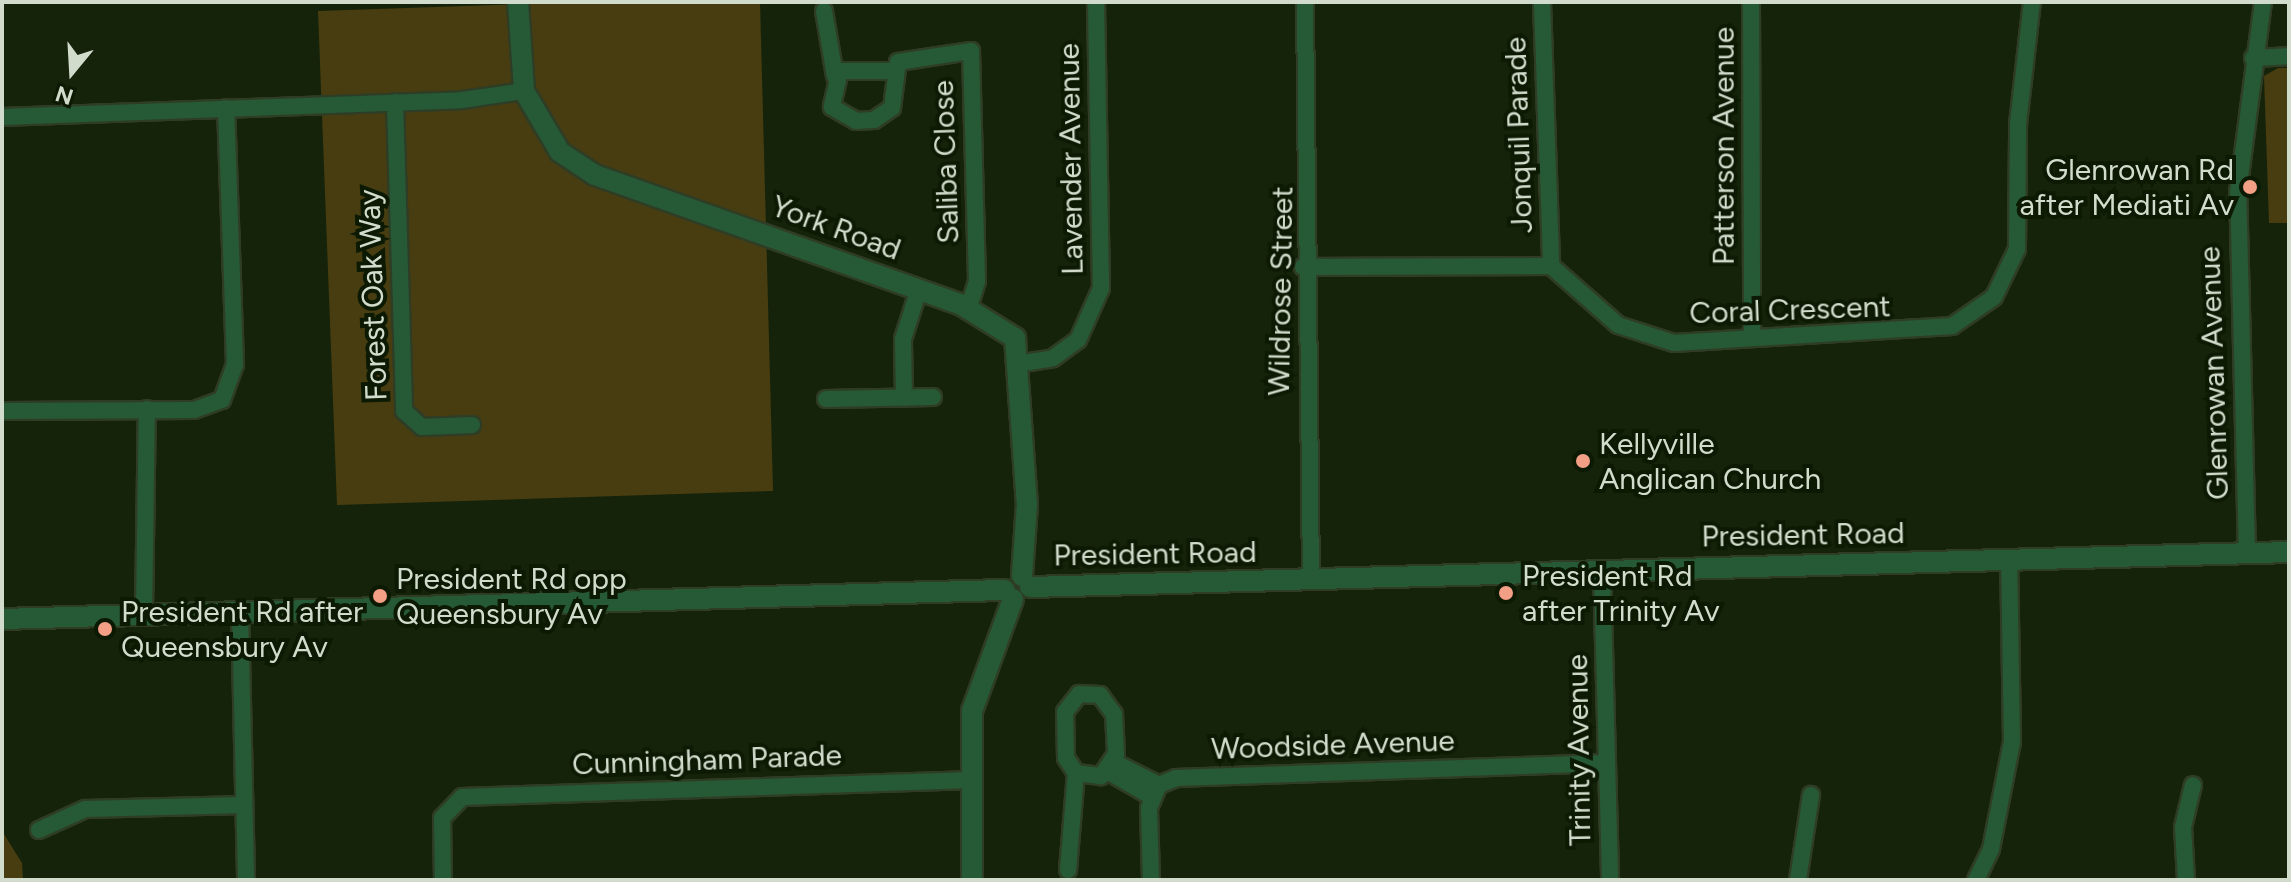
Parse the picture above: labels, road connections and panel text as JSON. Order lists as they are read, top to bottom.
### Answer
{
  "streets": {
    "street": [
      "Jonquil Parade",
      "Patterson Avenue",
      "Lavender Avenue",
      "Saliba Close",
      "York Road",
      "Wildrose Street",
      "Forest Oak Way",
      "Coral Crescent",
      "Glenrowan Avenue",
      "President Road",
      "Woodside Avenue",
      "Trinity Avenue",
      "Cunningham Parade"
    ]
  },
  "crossings": [
    ["Jonquil Parade", "Coral Crescent"],
    ["Patterson Avenue", "Coral Crescent"],
    ["Lavender Avenue", "York Road"],
    ["Saliba Close", "York Road"],
    ["York Road", "President Road"],
    ["Wildrose Street", "President Road"],
    ["Glenrowan Avenue", "President Road"],
    ["President Road", "Trinity Avenue"],
    ["Woodside Avenue", "Trinity Avenue"]
  ],
  "places": [
    "Glenrowan Rd after Mediati Av",
    "Kellyville Anglican Church",
    "President Rd after Trinity Av",
    "President Rd opp Queensbury Av",
    "President Rd after Queensbury Av"
  ],
  "north": "bottom"
}
